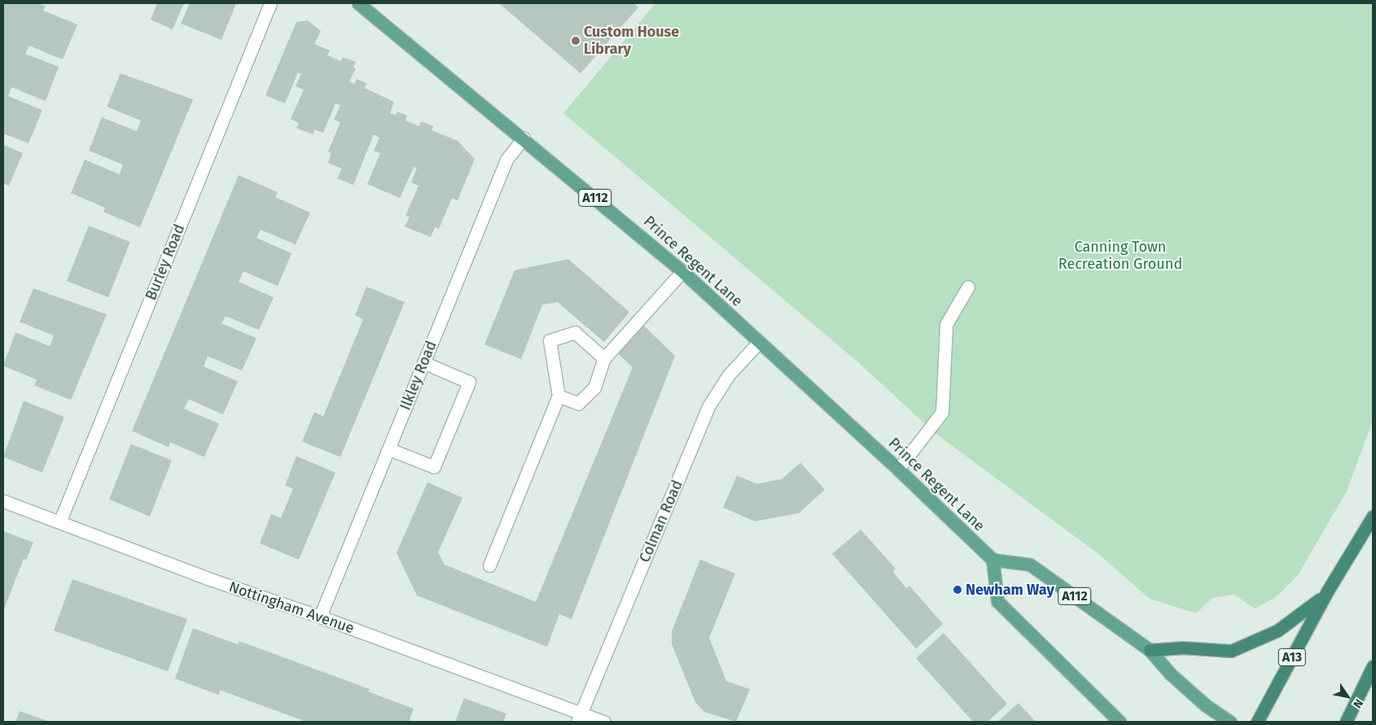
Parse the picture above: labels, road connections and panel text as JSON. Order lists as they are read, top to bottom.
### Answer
{
  "streets": {
    "highway": ["A13"],
    "main road": ["A112", "Prince Regent Lane"],
    "street": [
      "Burley Road",
      "Ilkley Road",
      "Colman Road",
      "Nottingham Avenue"
    ]
  },
  "crossings": [
    ["A112", "Prince Regent Lane"],
    ["A112", "A13"],
    ["Prince Regent Lane", "Ilkley Road"],
    ["Prince Regent Lane", "Colman Road"],
    ["Burley Road", "Nottingham Avenue"],
    ["Ilkley Road", "Nottingham Avenue"],
    ["Colman Road", "Nottingham Avenue"]
  ],
  "parks": ["Canning Town Recreation Ground"],
  "places": ["Custom House Library", "Newham Way"],
  "north": "bottom right"
}
